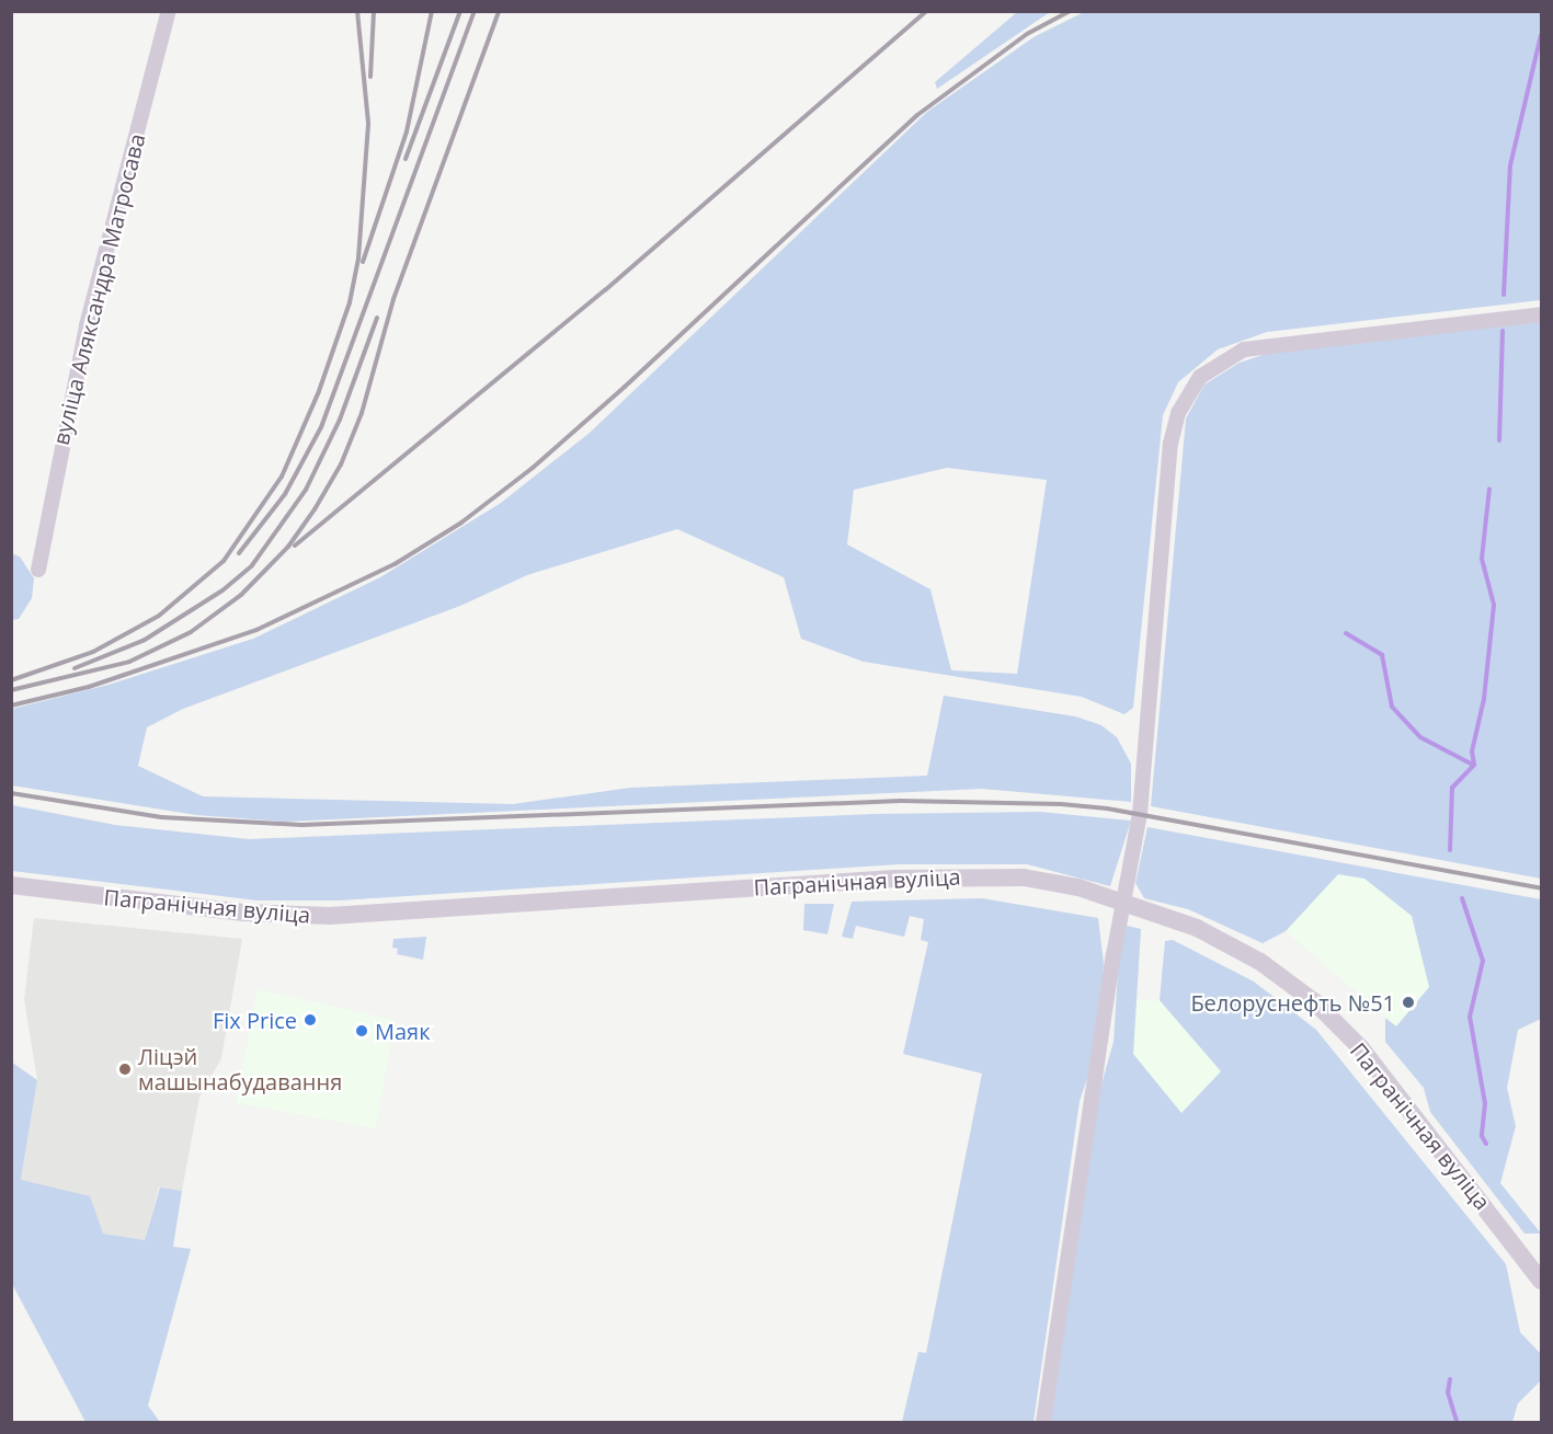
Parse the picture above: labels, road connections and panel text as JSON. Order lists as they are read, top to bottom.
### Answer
{
  "streets": {
    "street": ["вуліца Аляксандра Матросава", "Пагранічная вуліца"]
  },
  "places": [
    "Белоруснефть №51",
    "Fix Price",
    "Маяк",
    "Ліцэй машынабудавання"
  ]
}
